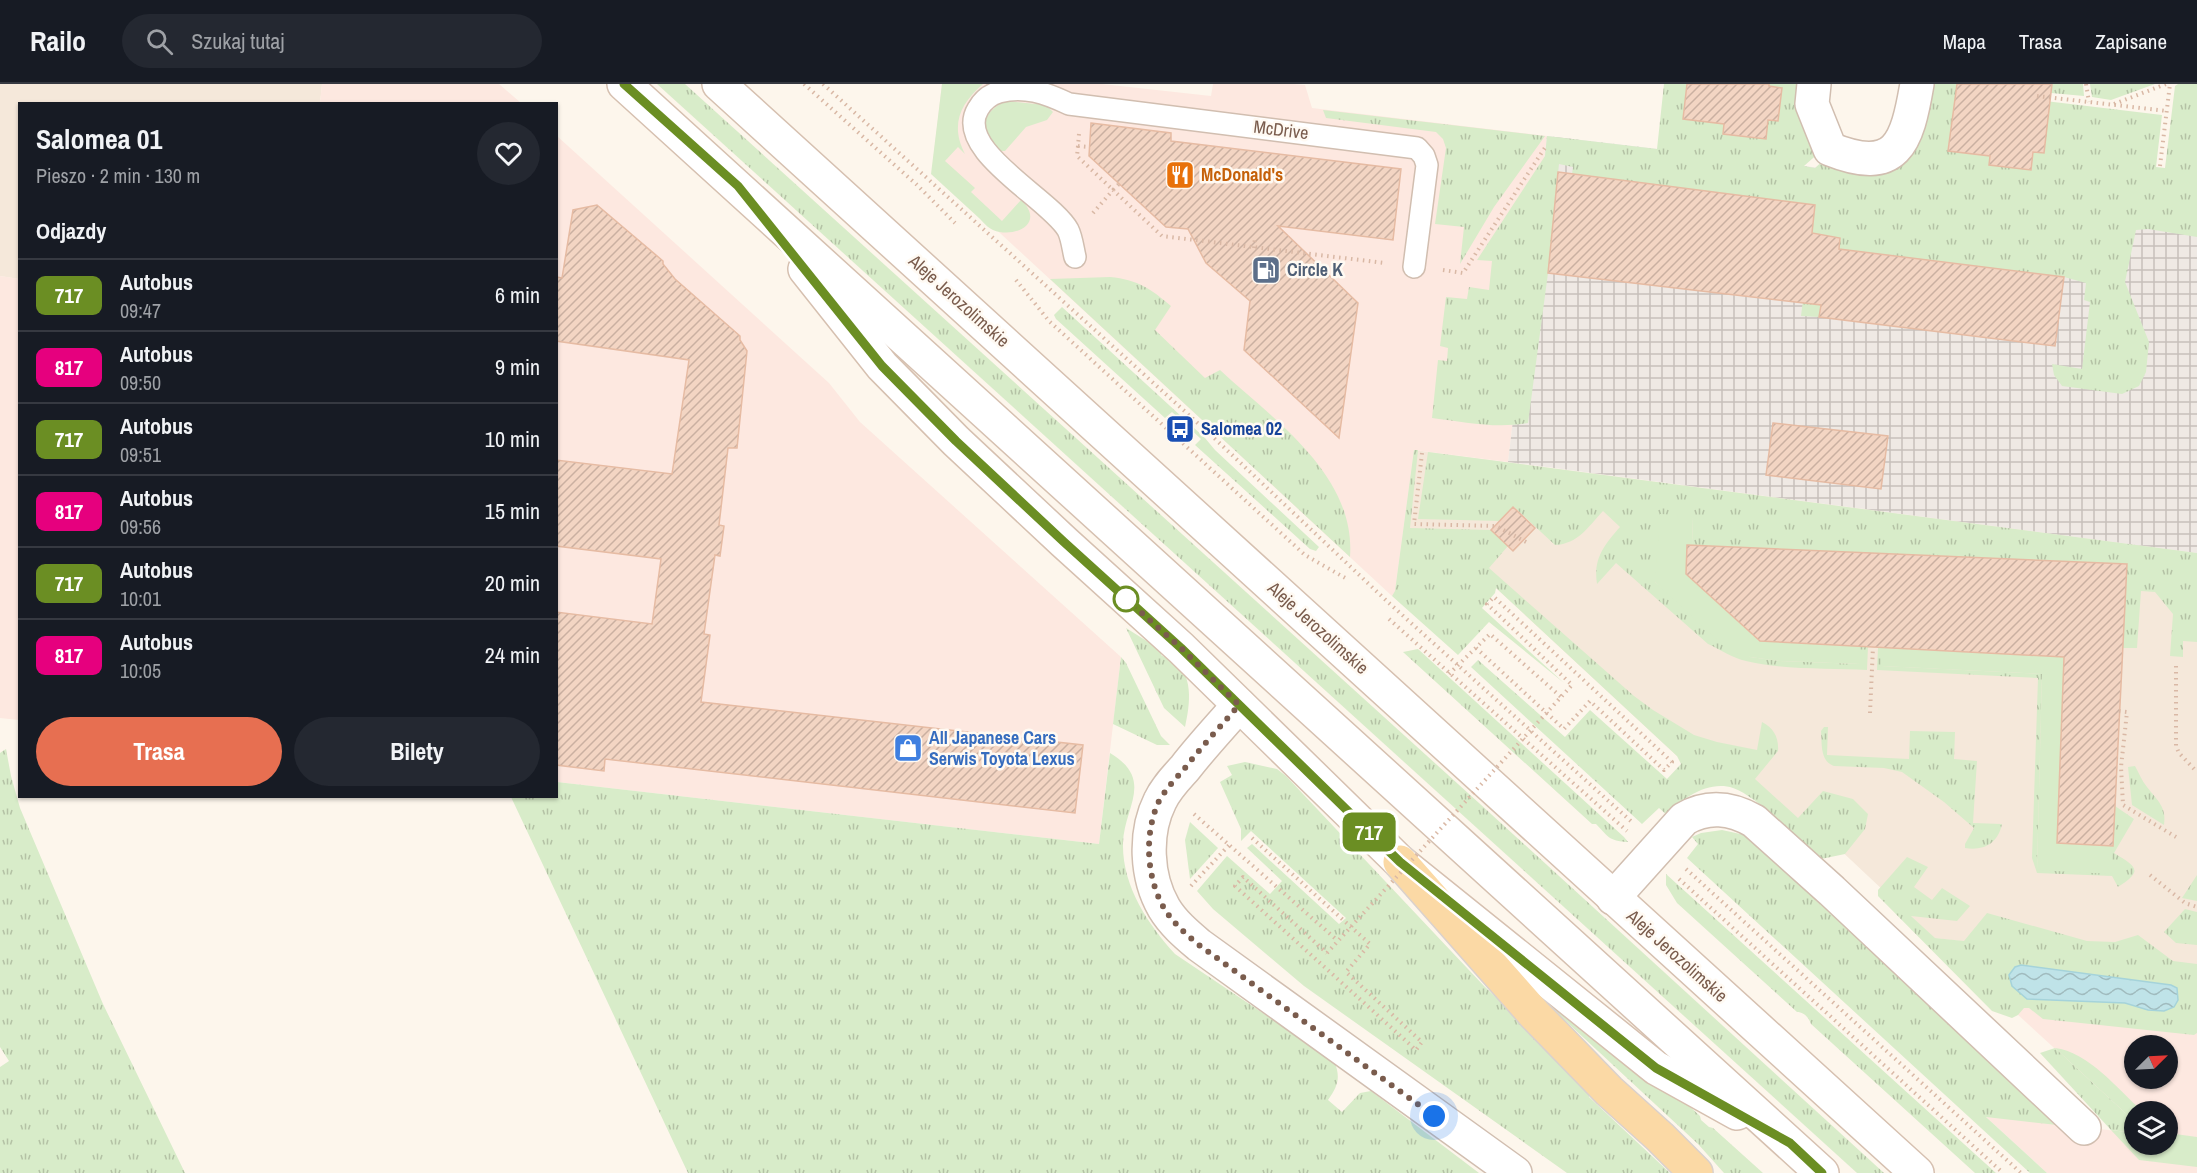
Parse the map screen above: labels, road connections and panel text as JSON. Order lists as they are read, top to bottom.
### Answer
{
  "streets": {
    "main road": ["Aleje Jerozolimskie"],
    "lane": ["McDrive"]
  },
  "places": {
    "restaurant": ["McDonald's"],
    "fuel station": ["Circle K"],
    "bus stop": ["Salomea 02"],
    "shop": ["All Japanese Cars Serwis Toyota Lexus"]
  },
  "lines": ["bus line 717"],
  "north": "top right",
  "page": {
    "header": "Railo",
    "search": "Szukaj tutaj",
    "nav": ["Mapa", "Trasa", "Zapisane"],
    "on_map": "717",
    "heading": [
      ["Salomea 01", "Pieszo · 2 min · 130 m"],
      "Odjazdy"
    ],
    "list": [
      {
        "mark": "717",
        "name": "Autobus",
        "note": "09:47",
        "value": "6 min"
      },
      {
        "mark": "817",
        "name": "Autobus",
        "note": "09:50",
        "value": "9 min"
      },
      {
        "mark": "717",
        "name": "Autobus",
        "note": "09:51",
        "value": "10 min"
      },
      {
        "mark": "817",
        "name": "Autobus",
        "note": "09:56",
        "value": "15 min"
      },
      {
        "mark": "717",
        "name": "Autobus",
        "note": "10:01",
        "value": "20 min"
      },
      {
        "mark": "817",
        "name": "Autobus",
        "note": "10:05",
        "value": "24 min"
      }
    ],
    "buttons": ["Trasa", "Bilety"]
  }
}
